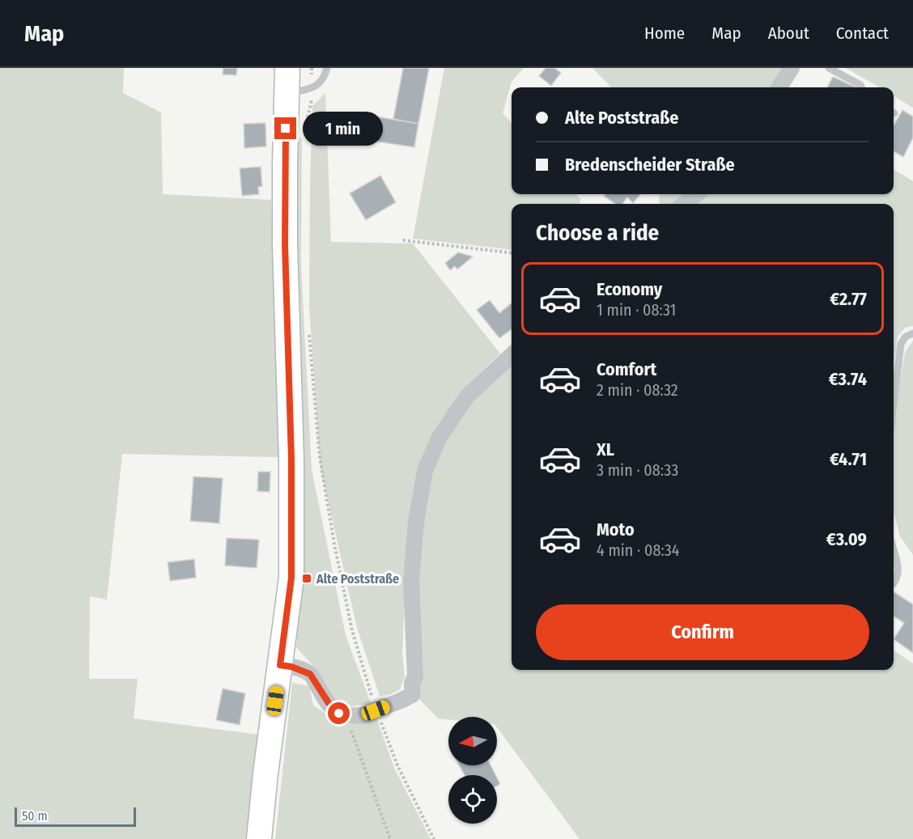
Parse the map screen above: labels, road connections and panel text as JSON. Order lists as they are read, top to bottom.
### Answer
{
  "places": {
    "transit": ["Alte Poststraße"]
  },
  "scale_bar": "50 m",
  "north": "left",
  "page": {
    "header": "Map",
    "nav": [
      "Home",
      "Map",
      "About",
      "Contact"
    ],
    "banner": ["Alte Poststraße", "Bredenscheider Straße"],
    "bubble": "1 min",
    "heading": "Choose a ride",
    "list": [
      {
        "name": "Economy",
        "note": "1 min · 08:31",
        "value": "€2.77"
      },
      {
        "name": "Comfort",
        "note": "2 min · 08:32",
        "value": "€3.74"
      },
      {
        "name": "XL",
        "note": "3 min · 08:33",
        "value": "€4.71"
      },
      {
        "name": "Moto",
        "note": "4 min · 08:34",
        "value": "€3.09"
      }
    ],
    "buttons": "Confirm",
    "scale": "50 m"
  }
}
